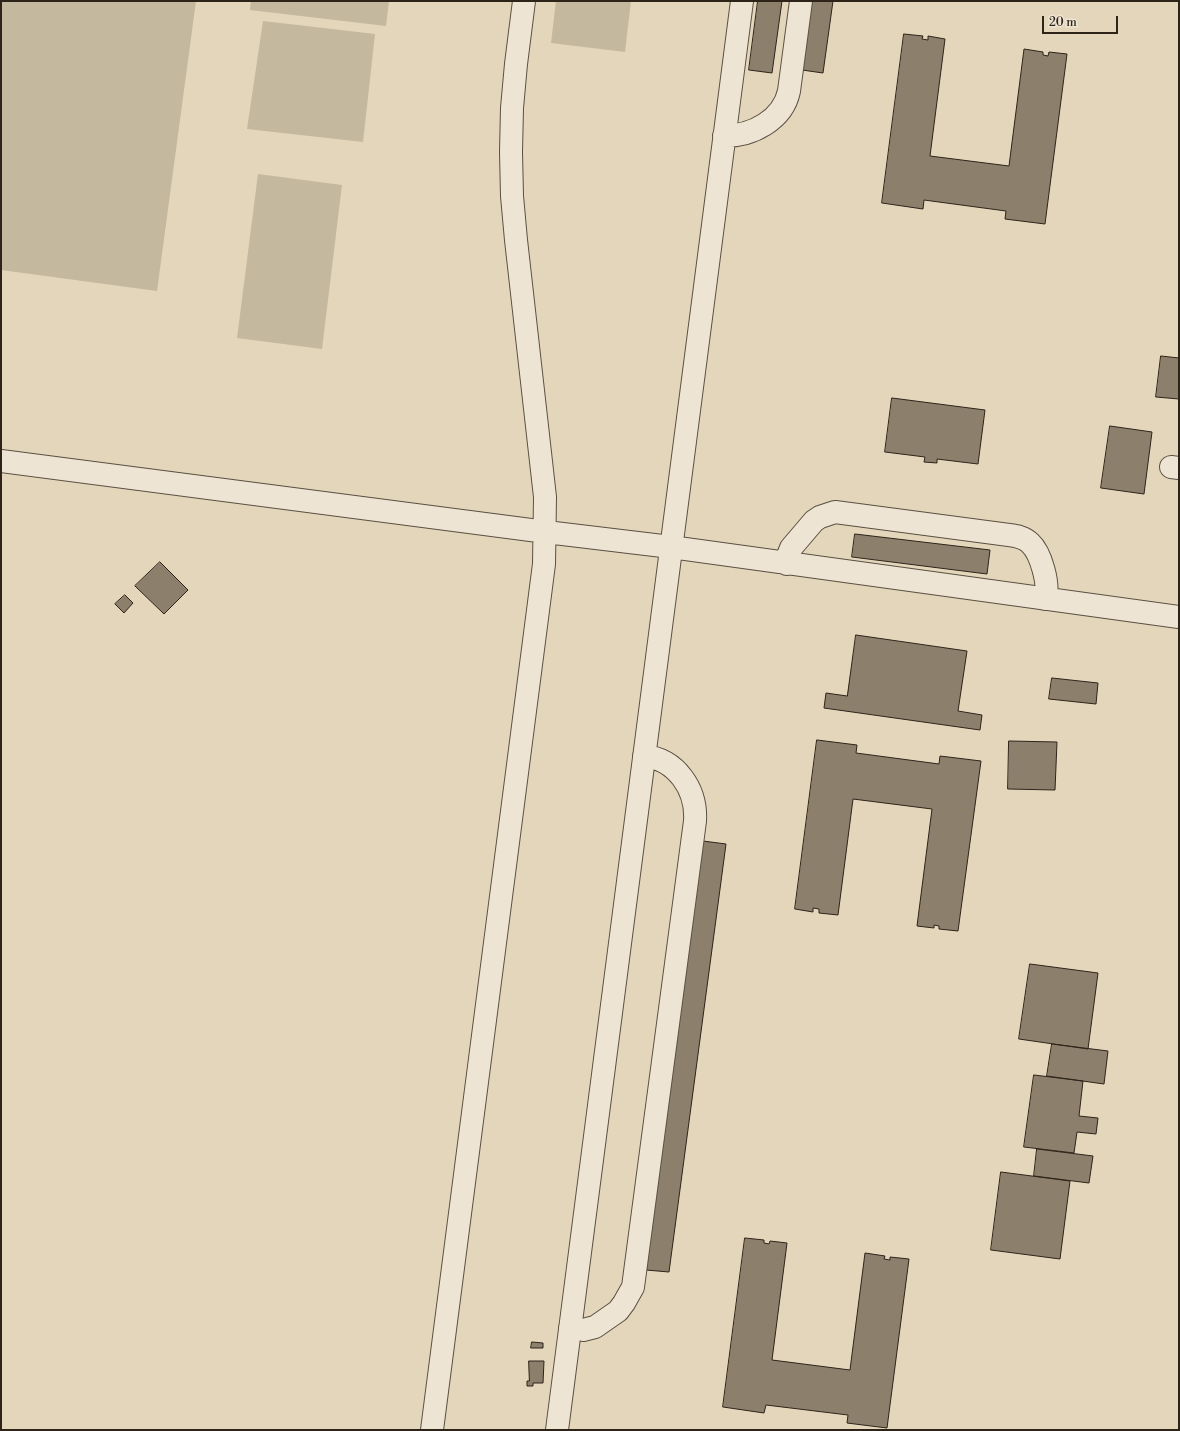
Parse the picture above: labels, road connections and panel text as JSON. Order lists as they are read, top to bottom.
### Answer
{
  "scale_bar": "20 m"
}
